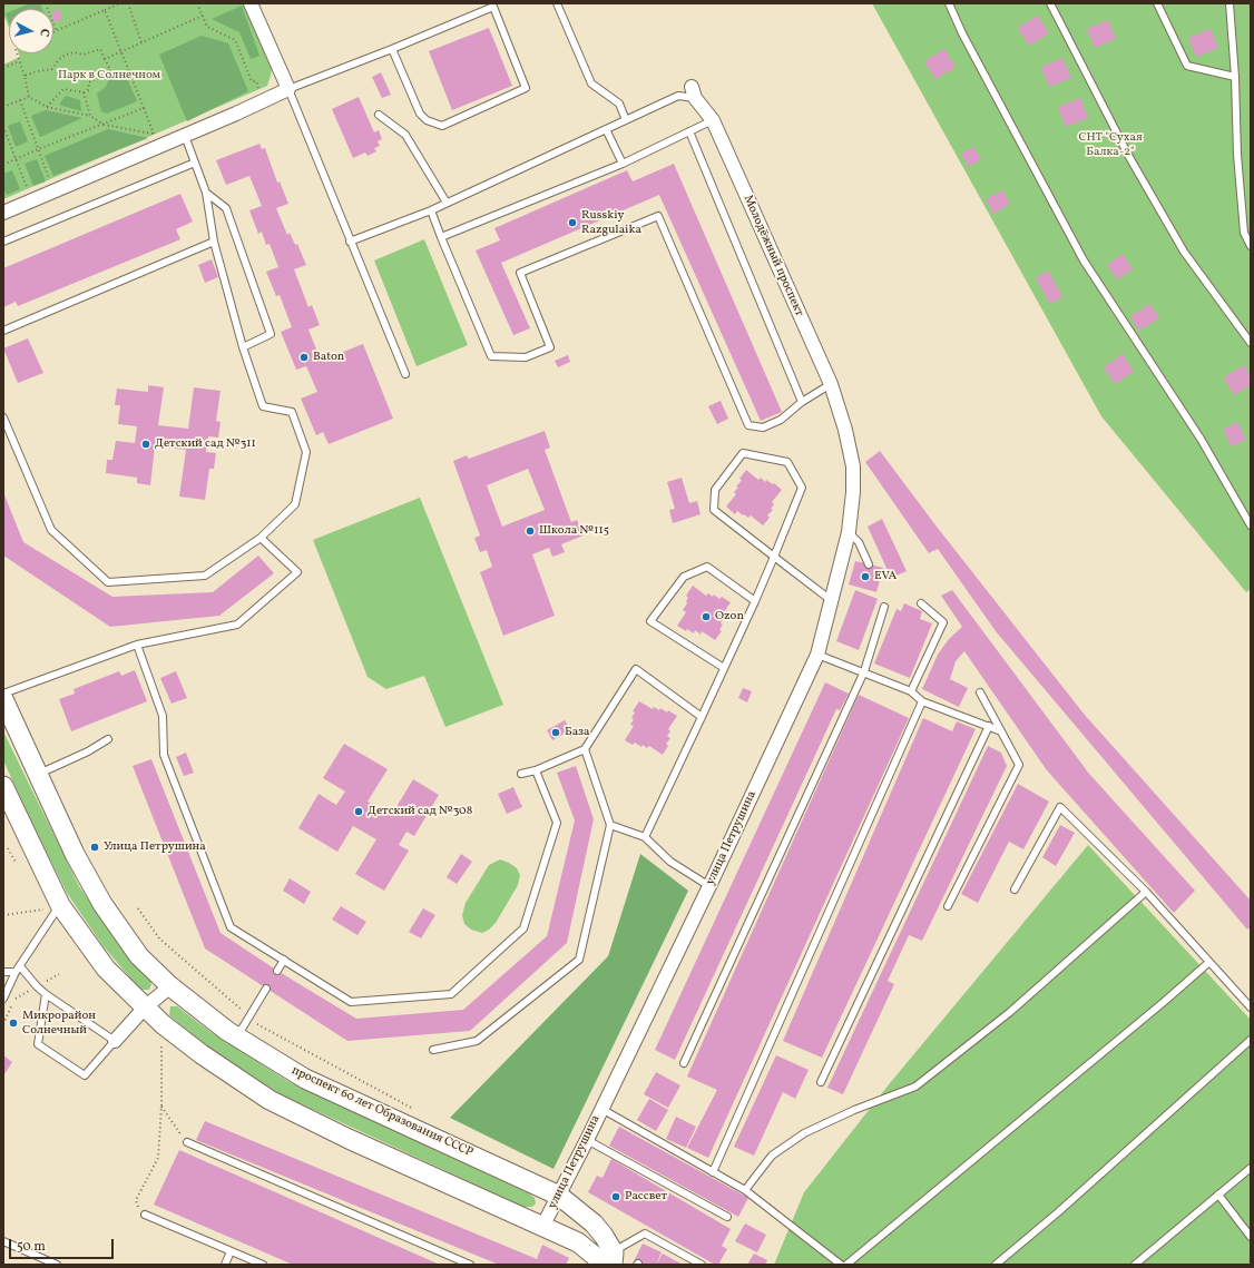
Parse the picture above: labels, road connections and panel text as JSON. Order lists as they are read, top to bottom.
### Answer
{
  "streets": {
    "main road": ["проспект 60 лет Образования СССР"],
    "street": ["Молодёжный проспект", "улица Петрушина"]
  },
  "crossings": [
    ["Молодёжный проспект", "улица Петрушина"],
    ["улица Петрушина", "проспект 60 лет Образования СССР"]
  ],
  "parks": ["Парк в Солнечном", "СНТ \"Сухая Балка-2\""],
  "places": [
    "Russkiy Razgulaika",
    "Baton",
    "Детский сад №311",
    "Школа №115",
    "EVA",
    "Ozon",
    "База",
    "Детский сад №308",
    "Улица Петрушина",
    "Микрорайон Солнечный",
    "Рассвет"
  ],
  "scale_bar": "50 m",
  "north": "right"
}
